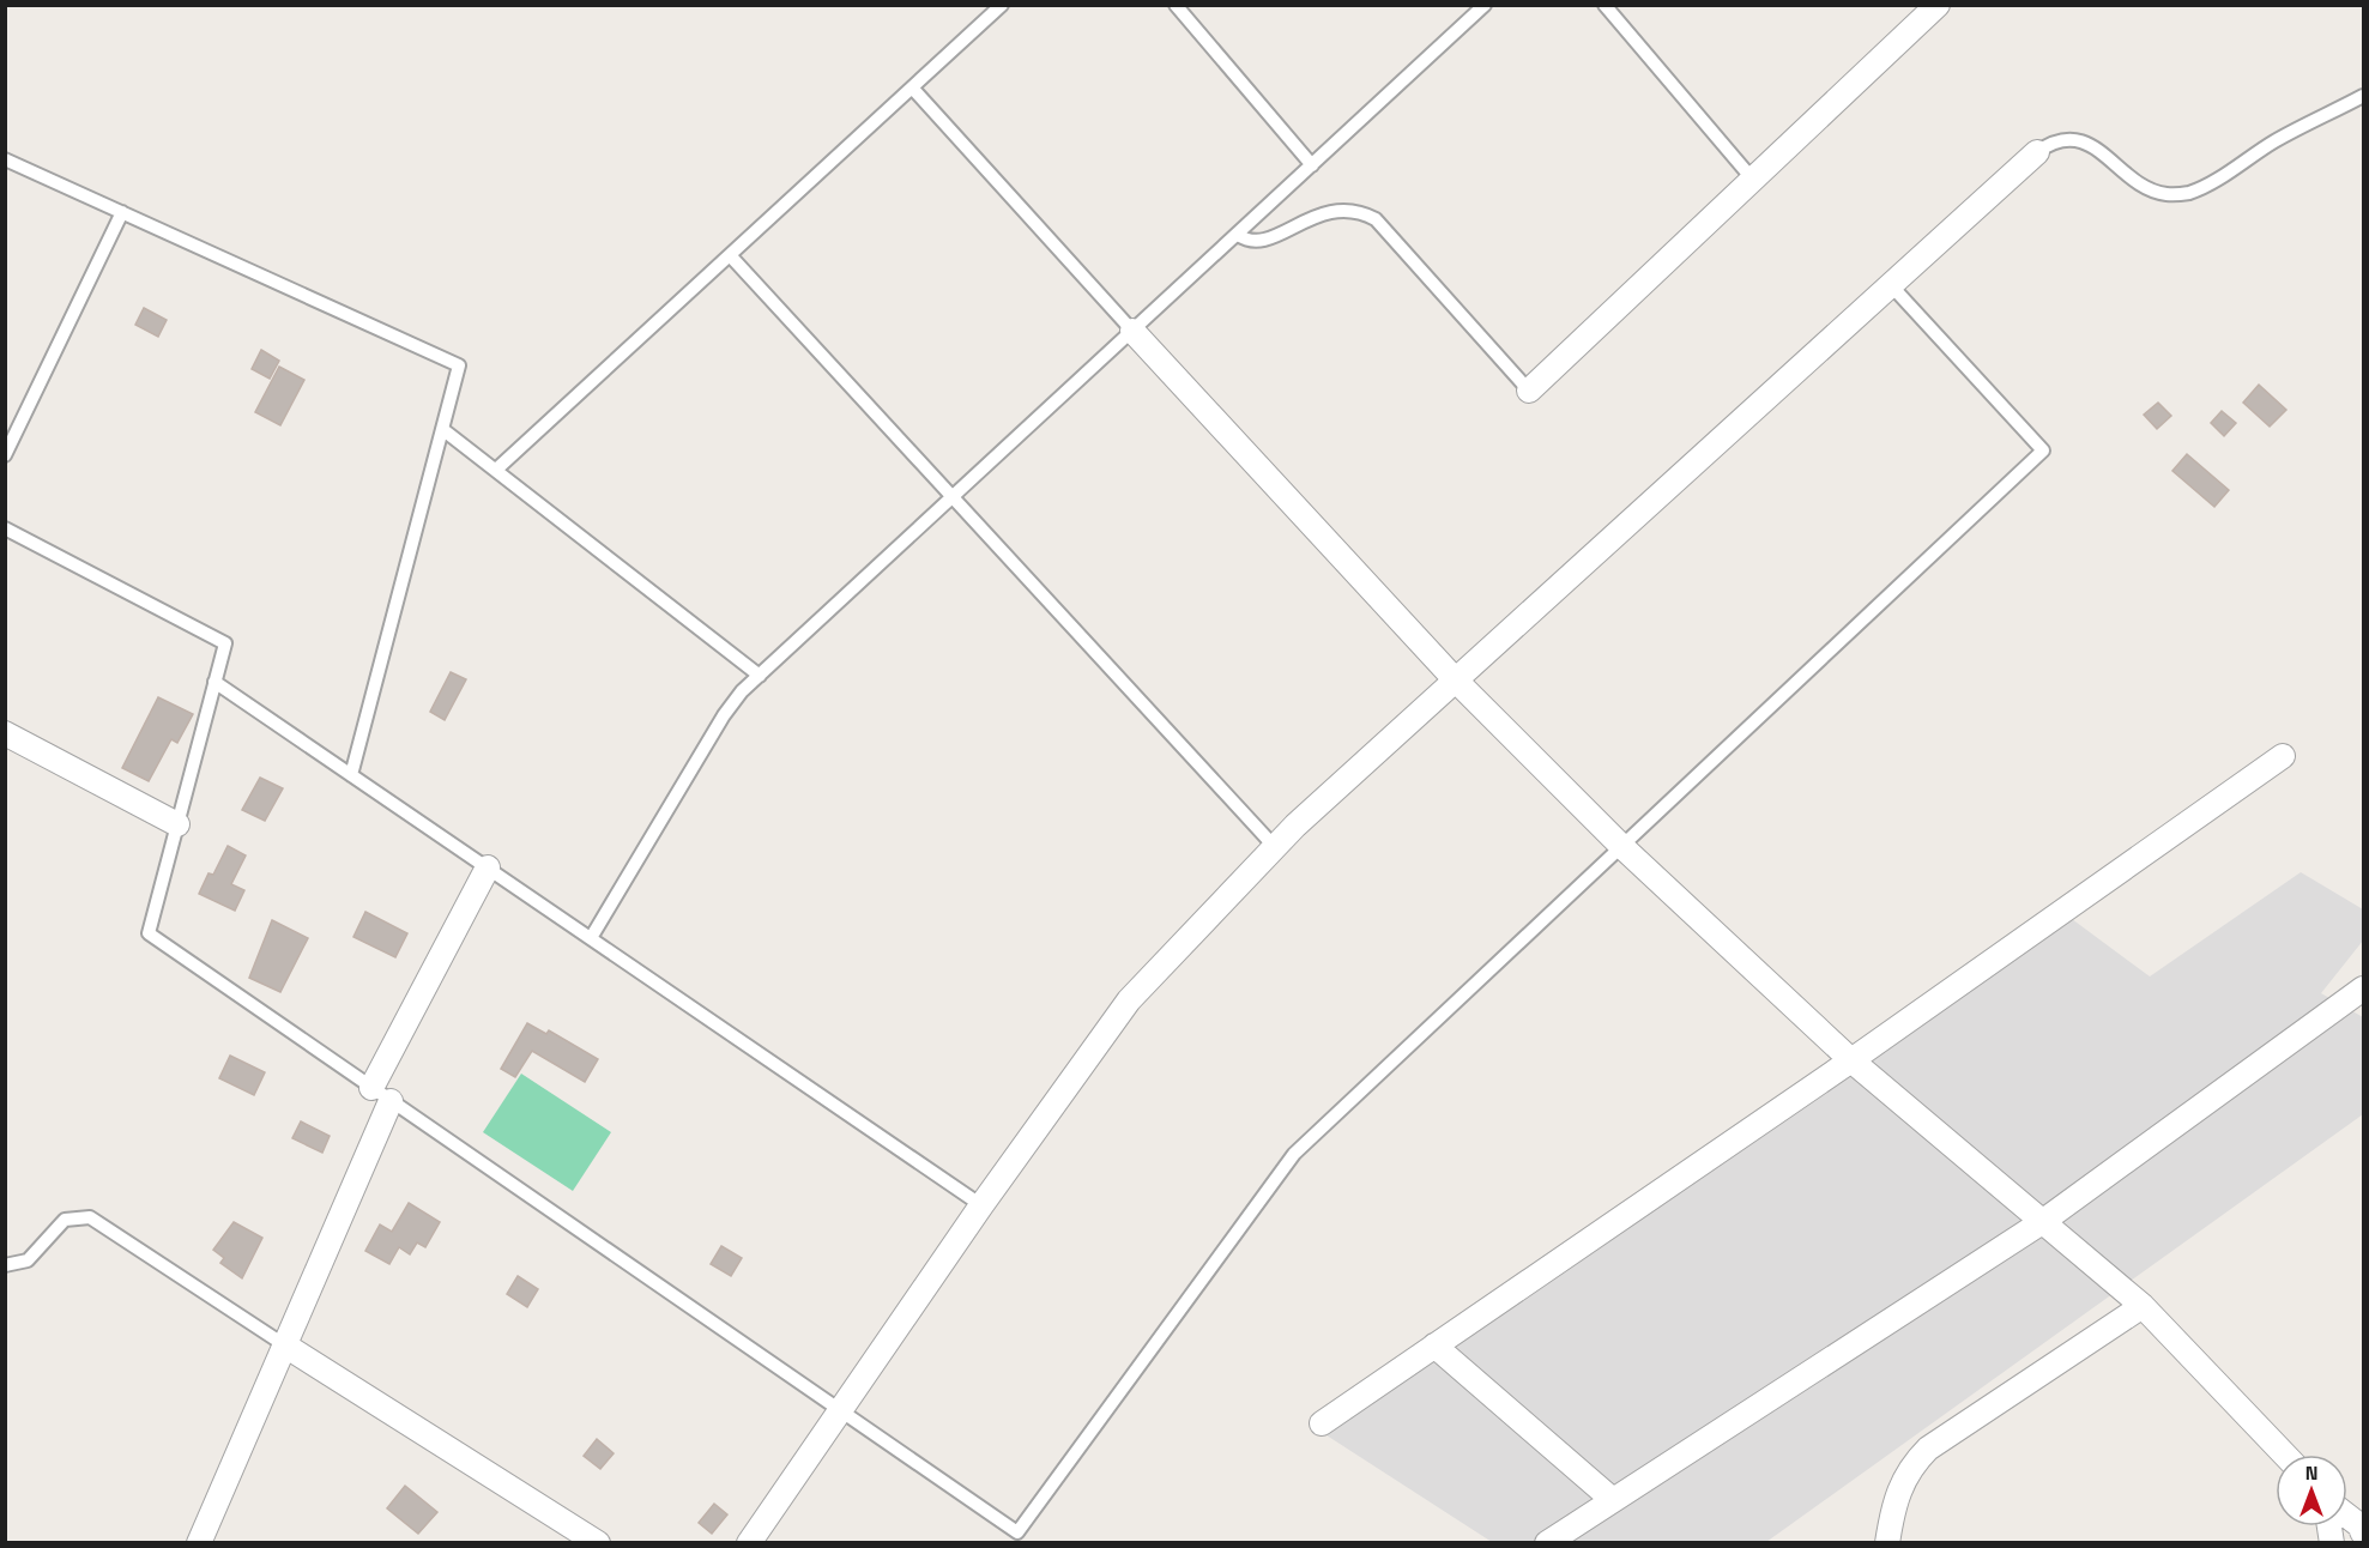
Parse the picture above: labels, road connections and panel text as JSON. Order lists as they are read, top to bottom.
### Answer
{
  "north": "top"
}
